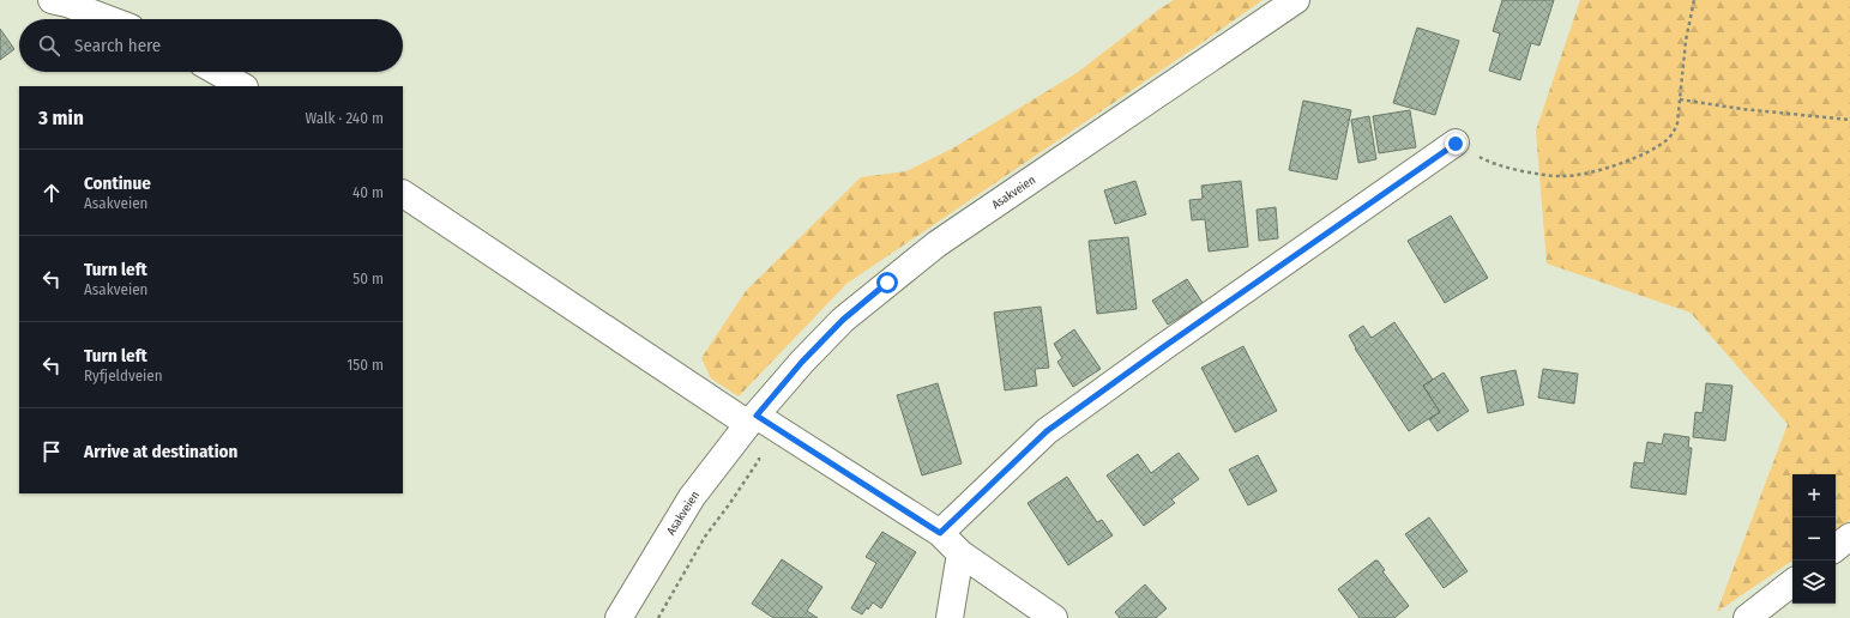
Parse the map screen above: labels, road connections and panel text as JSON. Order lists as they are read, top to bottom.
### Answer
{
  "streets": {
    "street": ["Asakveien"]
  },
  "page": {
    "search": "Search here",
    "heading": ["3 min", "Walk · 240 m"],
    "list": [
      ["Continue", "Asakveien", "40 m"],
      ["Turn left", "Asakveien", "50 m"],
      ["Turn left", "Ryfjeldveien", "150 m"],
      "Arrive at destination"
    ],
    "map_buttons": ["+", "−"]
  }
}
